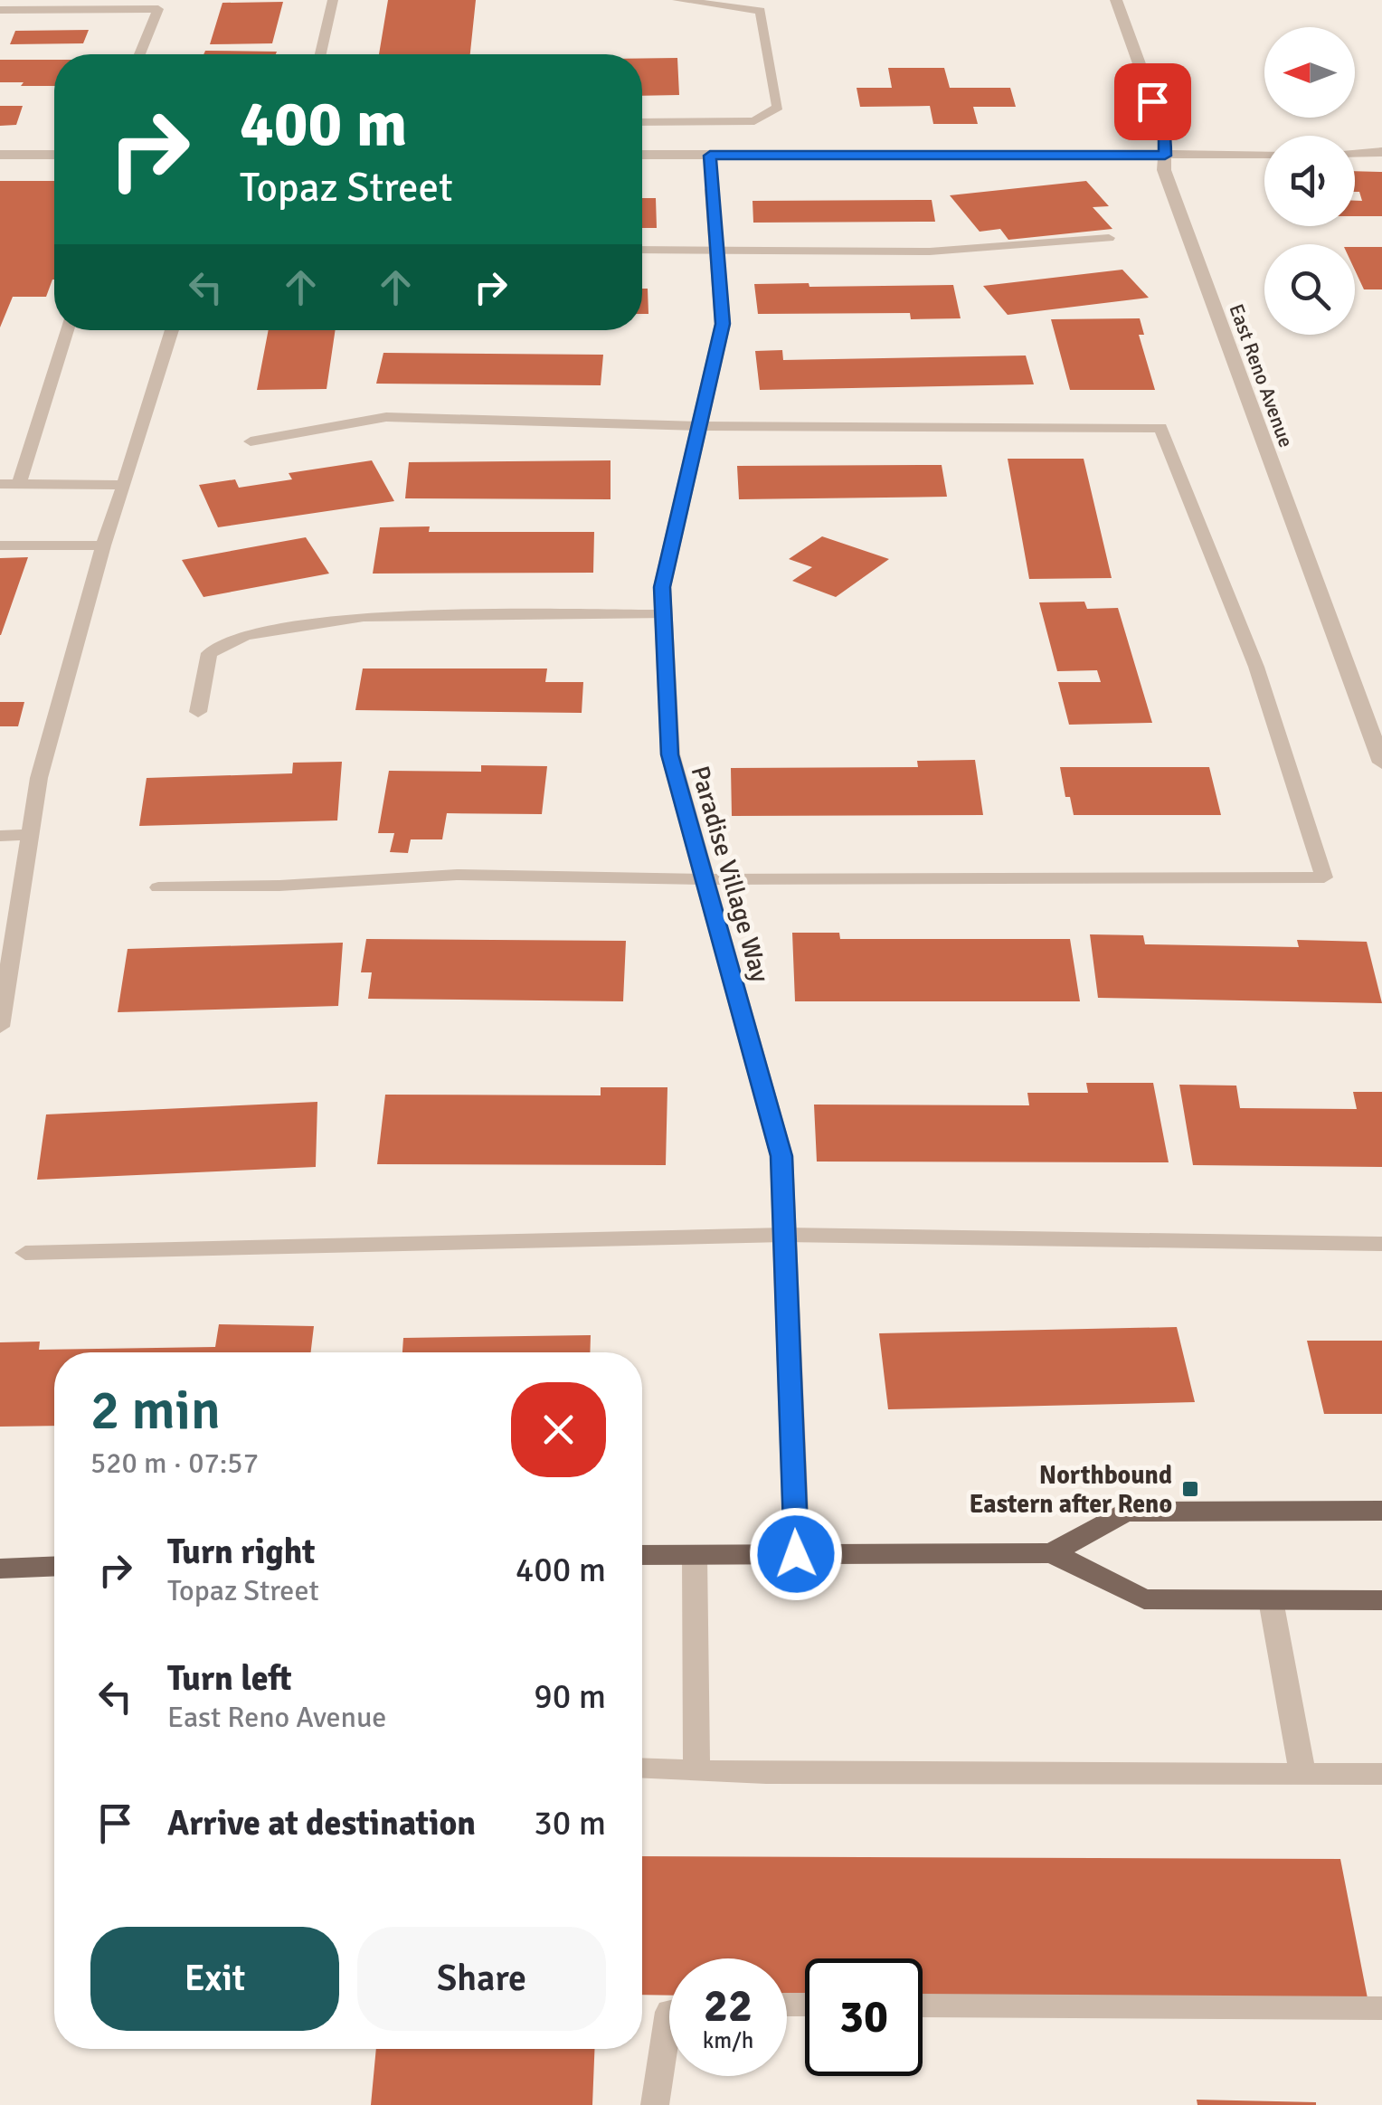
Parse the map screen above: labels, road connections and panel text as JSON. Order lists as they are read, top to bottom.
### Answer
{
  "streets": {
    "street": ["East Reno Avenue", "Paradise Village Way"]
  },
  "places": {
    "transit": ["Northbound Eastern after Reno"]
  },
  "north": "left",
  "page": {
    "turn": ["400 m", "Topaz Street"],
    "heading": ["2 min", "520 m · 07:57"],
    "list": [
      {
        "name": "Turn right",
        "note": "Topaz Street",
        "value": "400 m"
      },
      {
        "name": "Turn left",
        "note": "East Reno Avenue",
        "value": "90 m"
      },
      {
        "name": "Arrive at destination",
        "value": "30 m"
      }
    ],
    "buttons": ["Exit", "Share"],
    "speed": "22 km/h",
    "limit": "30"
  }
}
